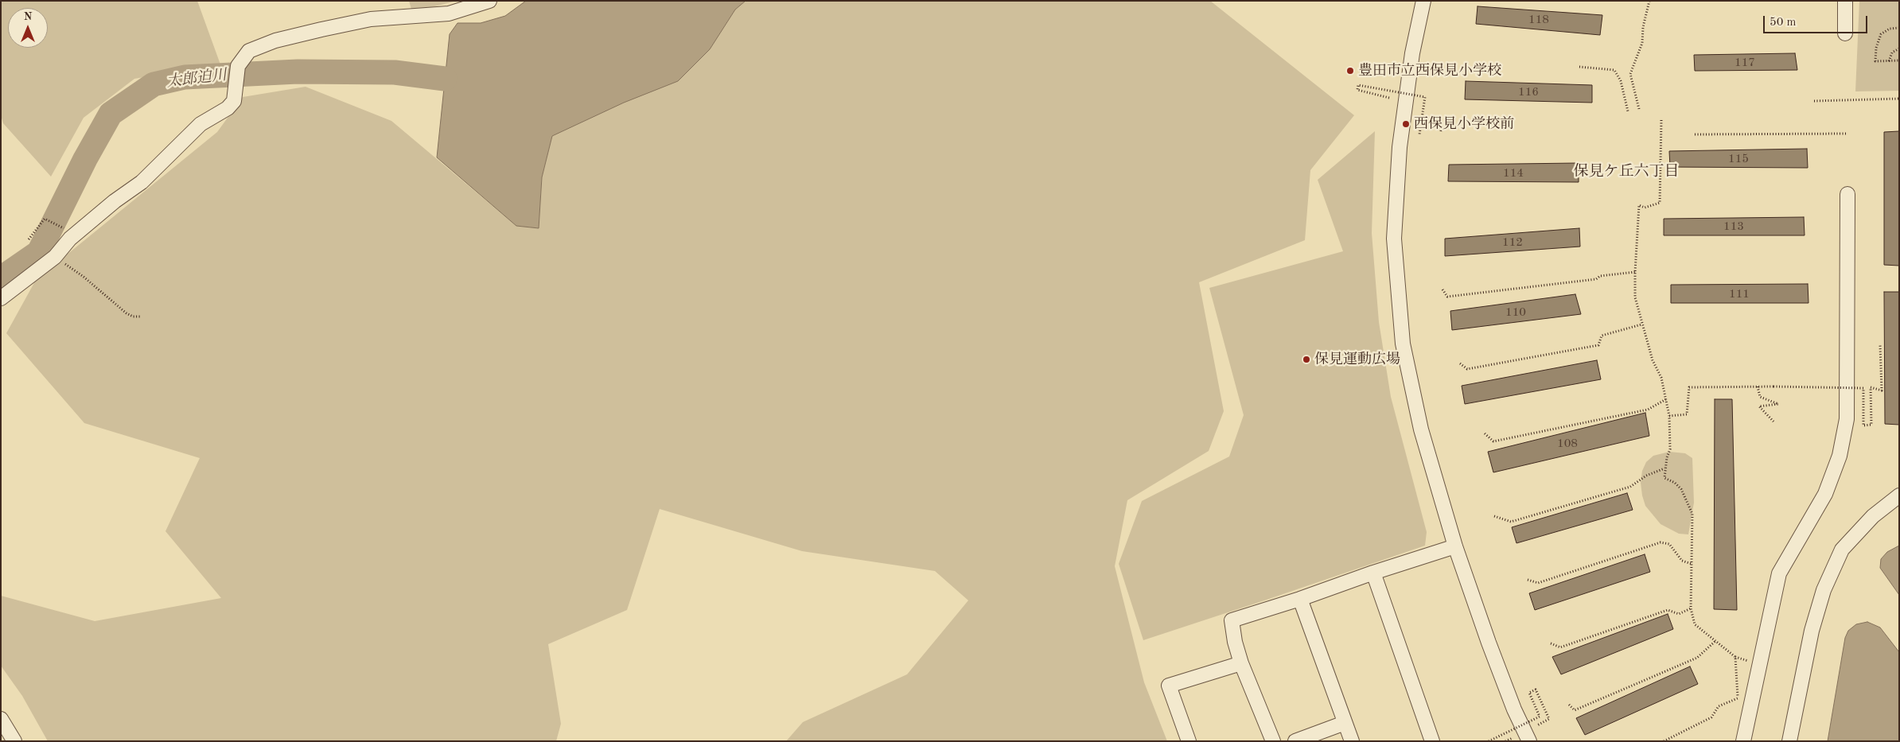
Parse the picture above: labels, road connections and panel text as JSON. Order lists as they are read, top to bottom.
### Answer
{
  "districts": ["保見ケ丘六丁目"],
  "water": ["太郎迫川"],
  "places": ["豊田市立西保見小学校", "西保見小学校前", "保見運動広場"],
  "house_numbers": [
    "118",
    "117",
    "116",
    "115",
    "114",
    "113",
    "112",
    "111",
    "110",
    "108"
  ],
  "scale_bar": "50 m",
  "north": "top"
}
